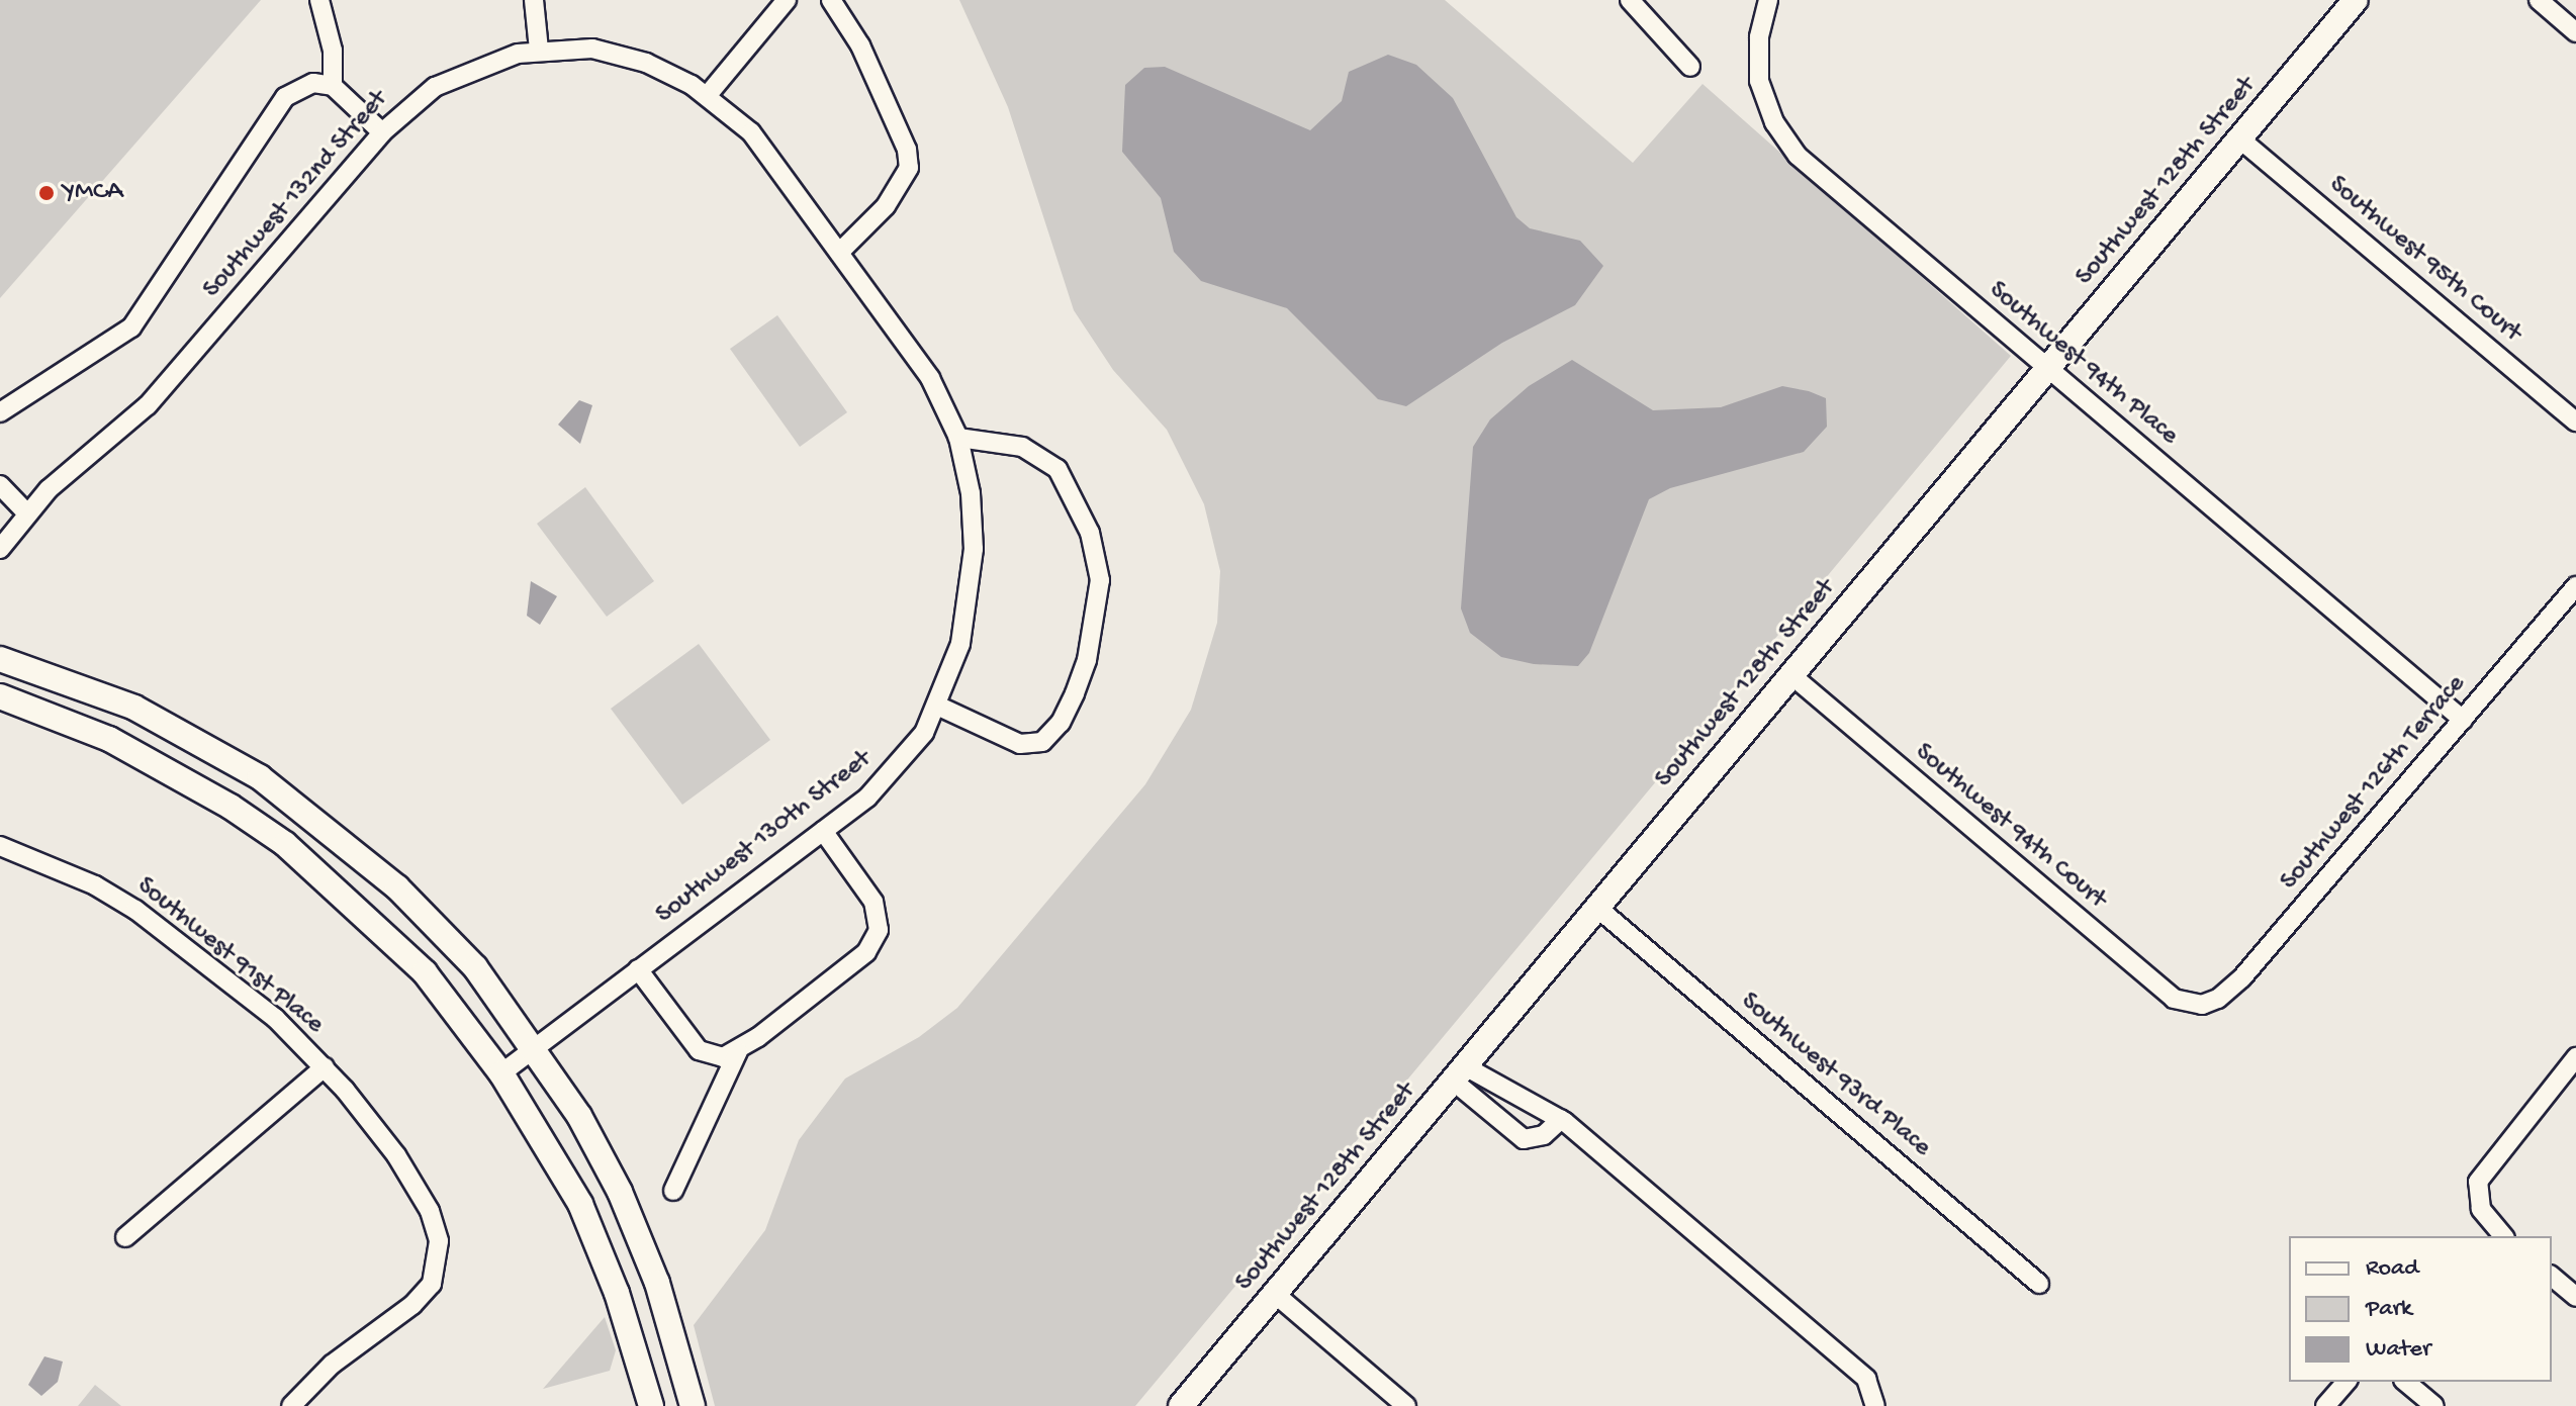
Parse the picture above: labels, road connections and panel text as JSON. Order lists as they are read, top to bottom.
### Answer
{
  "streets": {
    "street": [
      "Southwest 128th Street",
      "Southwest 132nd Street",
      "Southwest 95th Court",
      "Southwest 94th Place",
      "Southwest 126th Terrace",
      "Southwest 94th Court",
      "Southwest 130th Street",
      "Southwest 91st Place",
      "Southwest 93rd Place"
    ]
  },
  "crossings": [
    ["Southwest 128th Street", "Southwest 95th Court"],
    ["Southwest 128th Street", "Southwest 94th Place"],
    ["Southwest 128th Street", "Southwest 94th Court"],
    ["Southwest 128th Street", "Southwest 93rd Place"],
    ["Southwest 132nd Street", "Southwest 130th Street"],
    ["Southwest 94th Place", "Southwest 126th Terrace"],
    ["Southwest 126th Terrace", "Southwest 94th Court"]
  ],
  "places": ["YMCA"],
  "legend": ["Road", "Park", "Water"]
}
